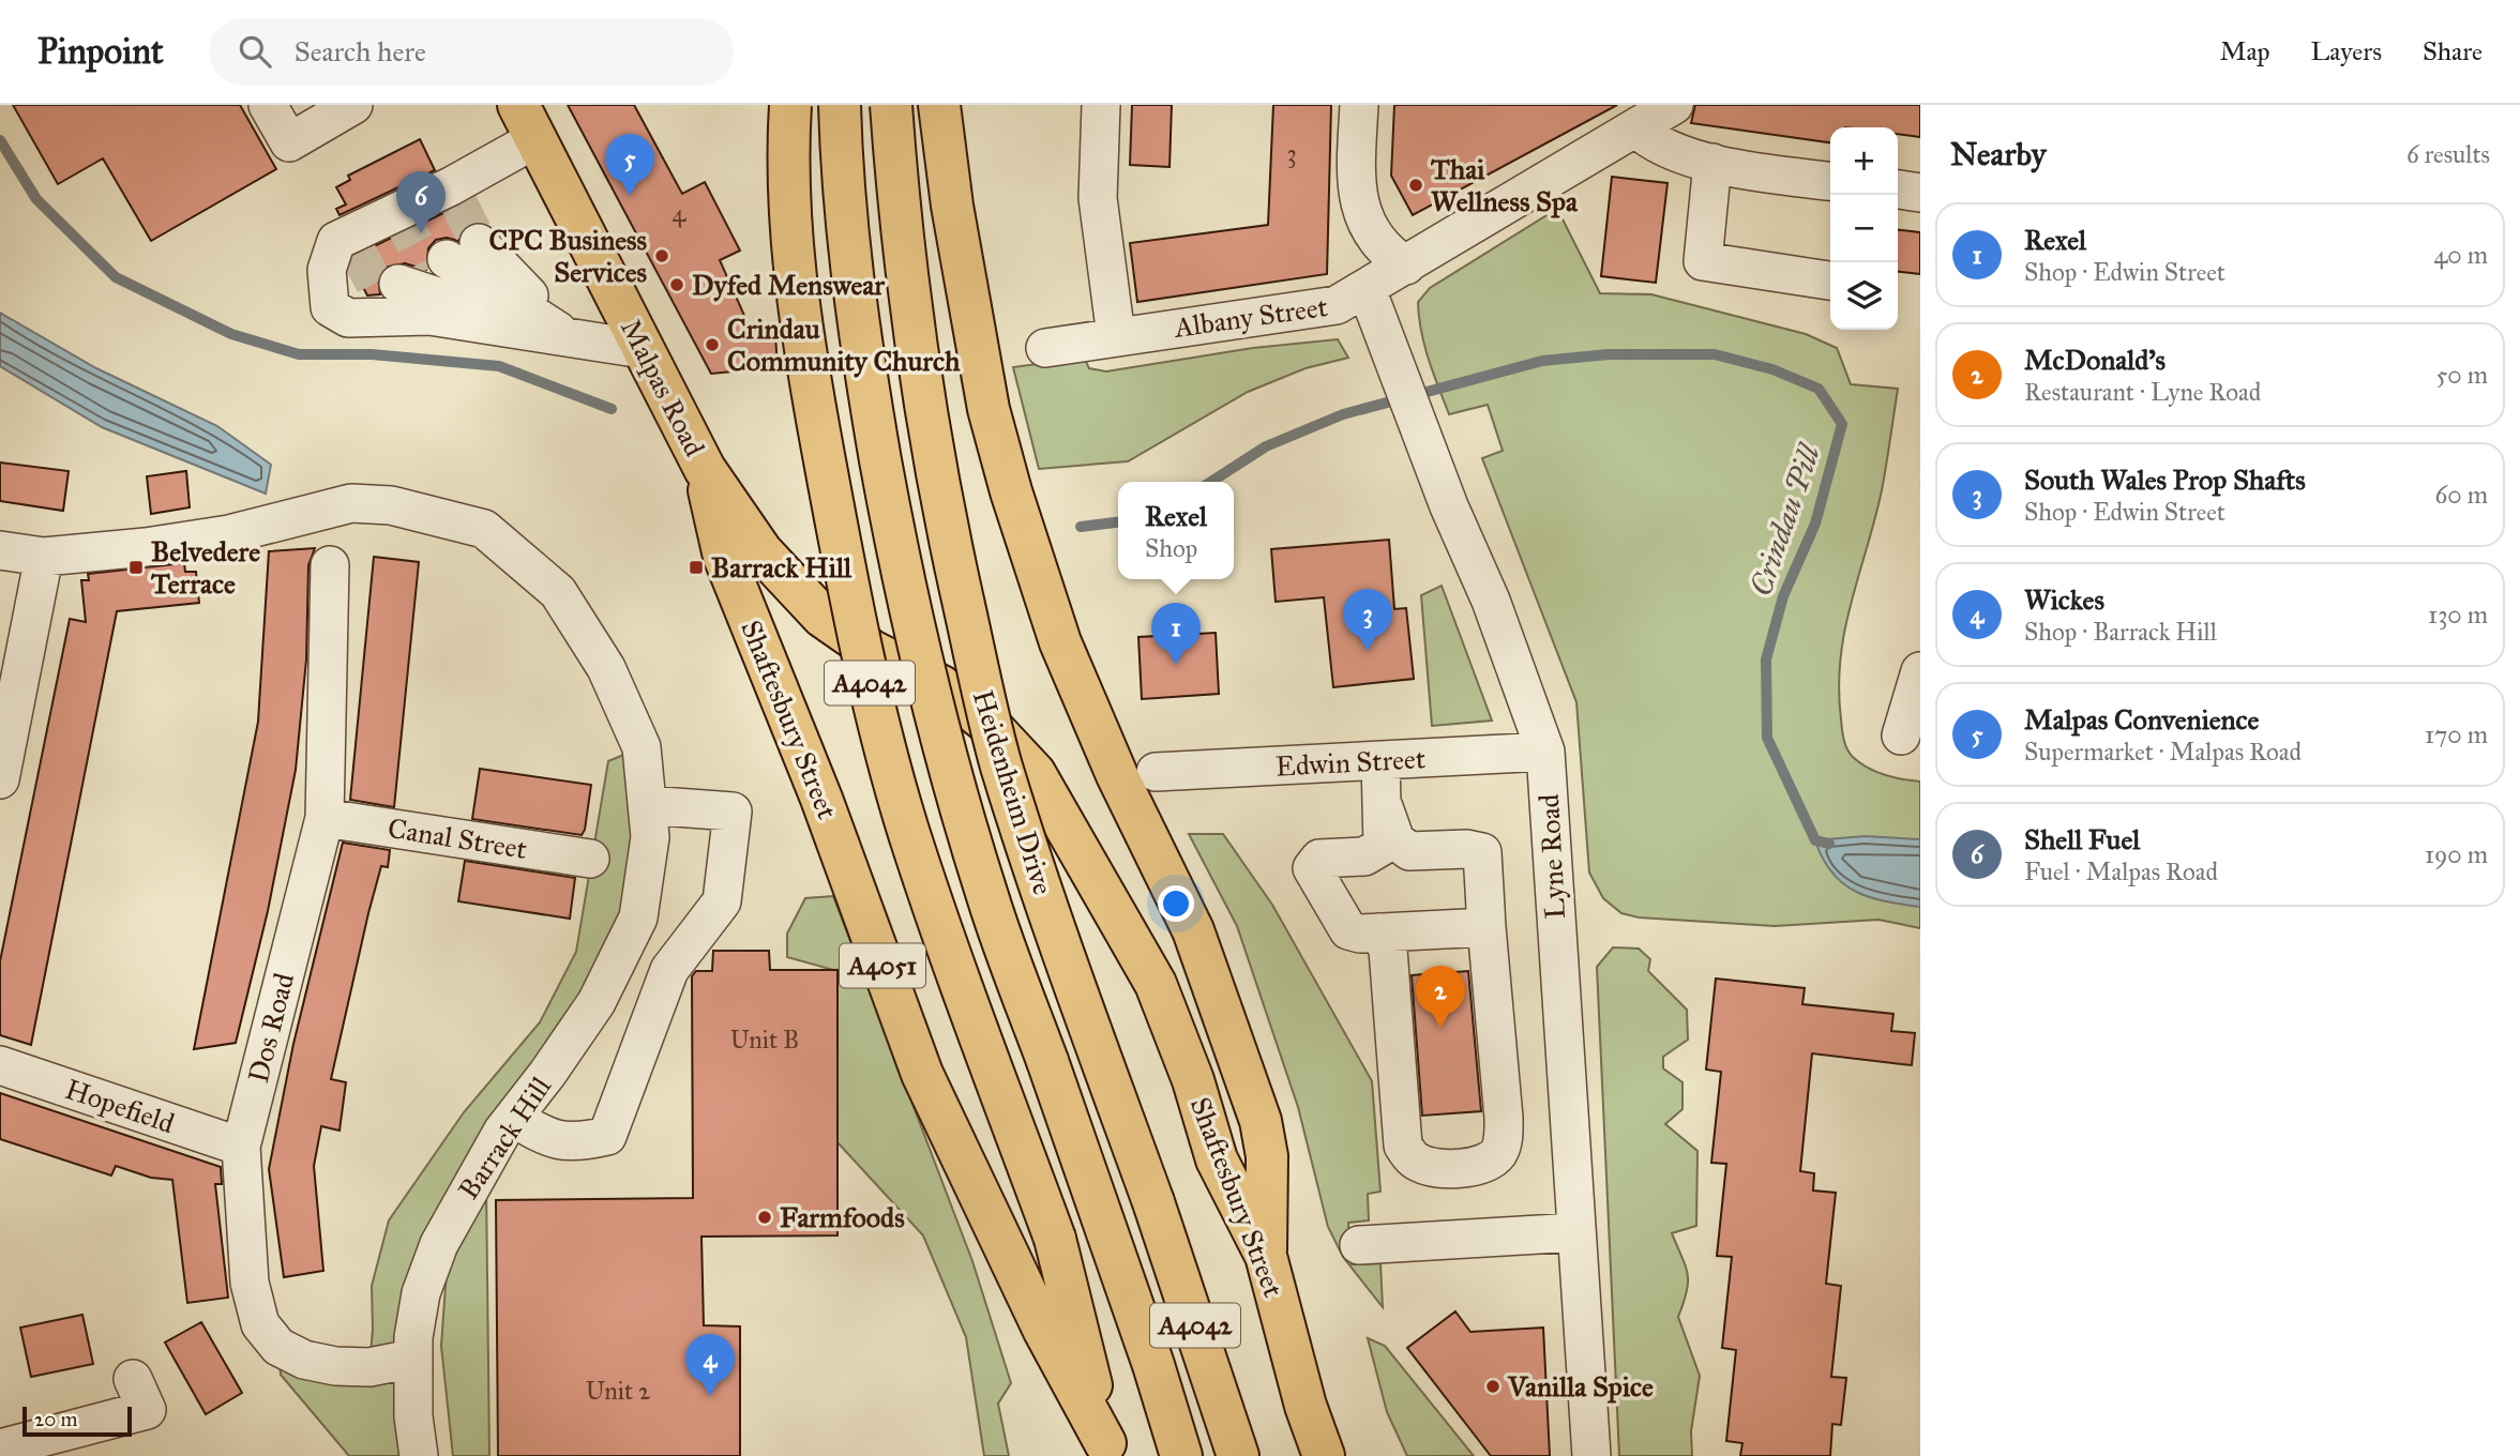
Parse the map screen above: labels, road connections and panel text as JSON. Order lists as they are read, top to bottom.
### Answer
{
  "streets": {
    "main road": [
      "Malpas Road",
      "A4042",
      "Shaftesbury Street",
      "Heidenheim Drive",
      "A4051"
    ],
    "street": [
      "Albany Street",
      "Edwin Street",
      "Canal Street",
      "Lyne Road",
      "Dos Road",
      "Hopefield",
      "Barrack Hill"
    ]
  },
  "crossings": [
    ["Albany Street", "Lyne Road"],
    ["Malpas Road", "Shaftesbury Street"],
    ["A4042", "Shaftesbury Street"],
    ["Edwin Street", "Lyne Road"],
    ["Canal Street", "Dos Road"],
    ["Dos Road", "Hopefield"],
    ["Dos Road", "Barrack Hill"]
  ],
  "water": ["Crindau Pill"],
  "places": {
    "other": [
      "Thai Wellness Spa",
      "CPC Business Services",
      "Dyfed Menswear",
      "Crindau Community Church",
      "Farmfoods",
      "Vanilla Spice"
    ],
    "transit": ["Belvedere Terrace", "Barrack Hill"]
  },
  "house_numbers": [
    "3",
    "4",
    "Unit B",
    "Unit 2"
  ],
  "scale_bar": "20 m",
  "page": {
    "header": "Pinpoint",
    "search": "Search here",
    "nav": ["Map", "Layers", "Share"],
    "heading": ["Nearby", "6 results"],
    "map_buttons": ["+", "−"],
    "pins": [
      "5",
      "6",
      "3",
      "1",
      "2",
      "4"
    ],
    "list": [
      {
        "mark": "1",
        "name": "Rexel",
        "note": "Shop · Edwin Street",
        "value": "40 m"
      },
      {
        "mark": "2",
        "name": "McDonald's",
        "note": "Restaurant · Lyne Road",
        "value": "50 m"
      },
      {
        "mark": "3",
        "name": "South Wales Prop Shafts",
        "note": "Shop · Edwin Street",
        "value": "60 m"
      },
      {
        "mark": "4",
        "name": "Wickes",
        "note": "Shop · Barrack Hill",
        "value": "130 m"
      },
      {
        "mark": "5",
        "name": "Malpas Convenience",
        "note": "Supermarket · Malpas Road",
        "value": "170 m"
      },
      {
        "mark": "6",
        "name": "Shell Fuel",
        "note": "Fuel · Malpas Road",
        "value": "190 m"
      }
    ],
    "popup": ["Rexel", "Shop"],
    "scale": "20 m"
  }
}
